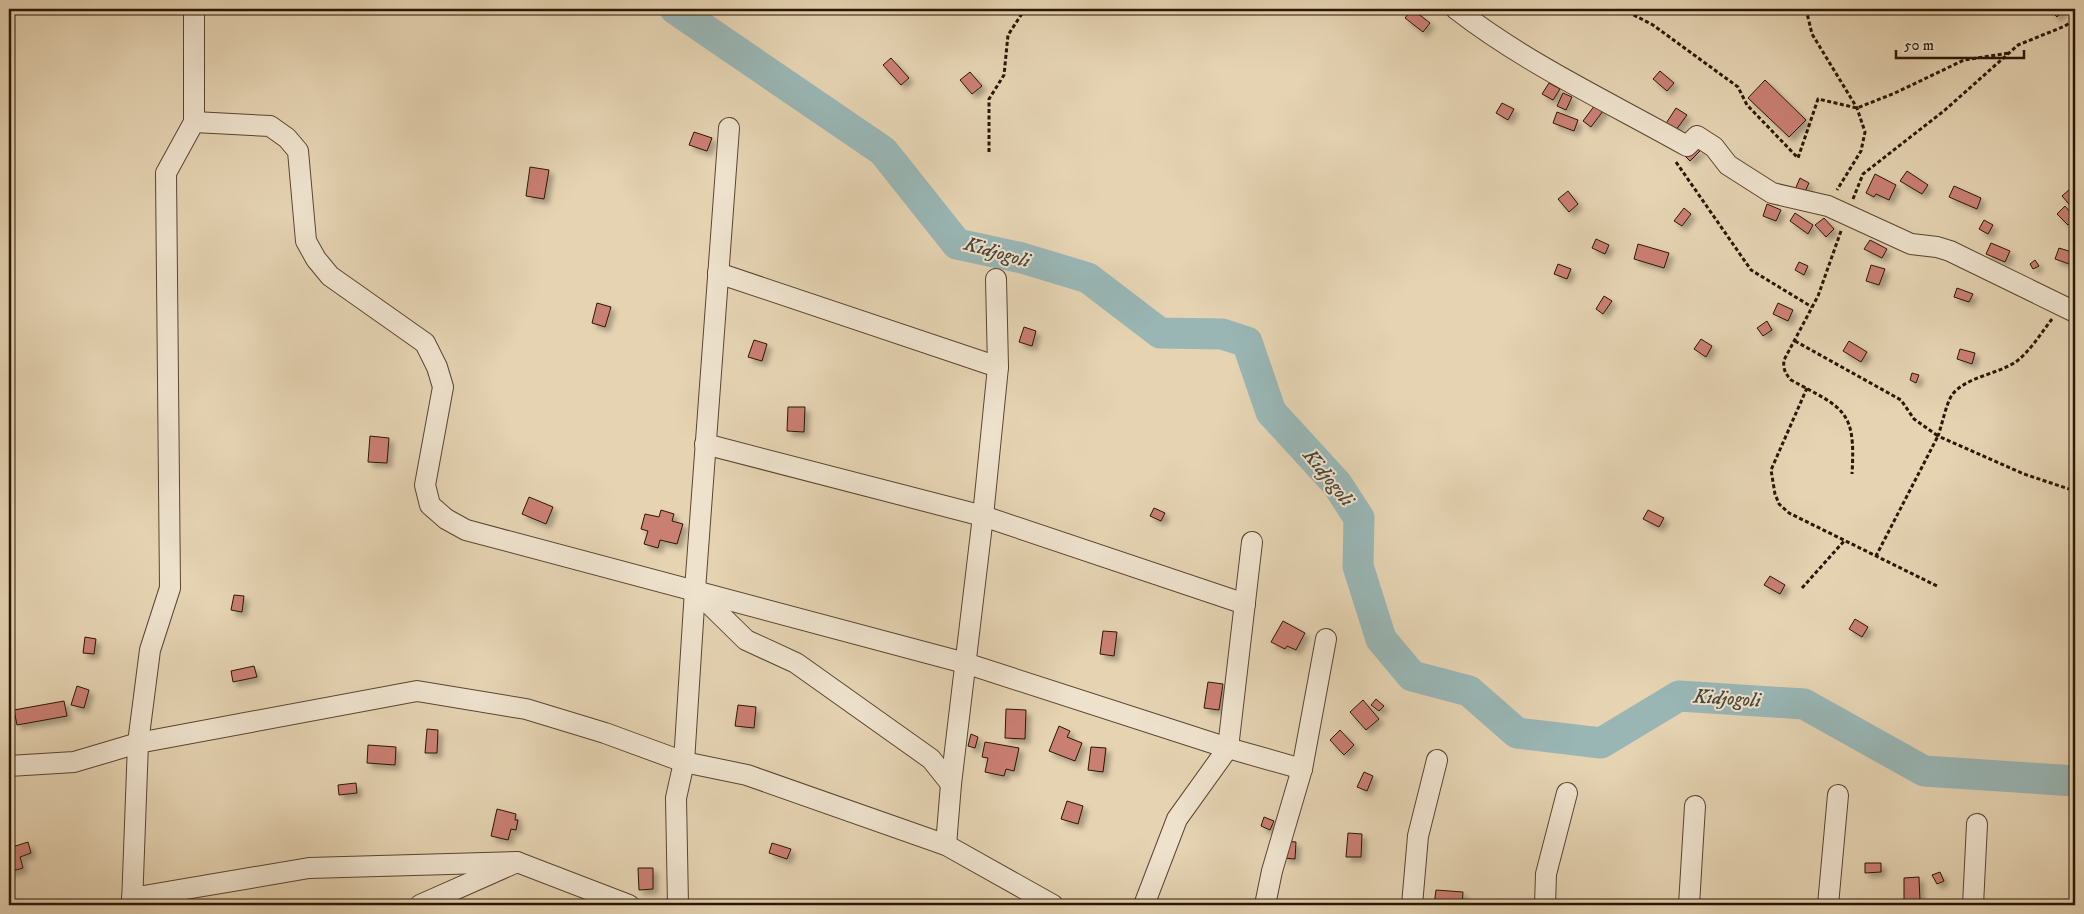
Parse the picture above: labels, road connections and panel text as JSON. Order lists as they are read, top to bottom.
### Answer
{
  "water": ["Kidjogoli"],
  "scale_bar": "50 m"
}
